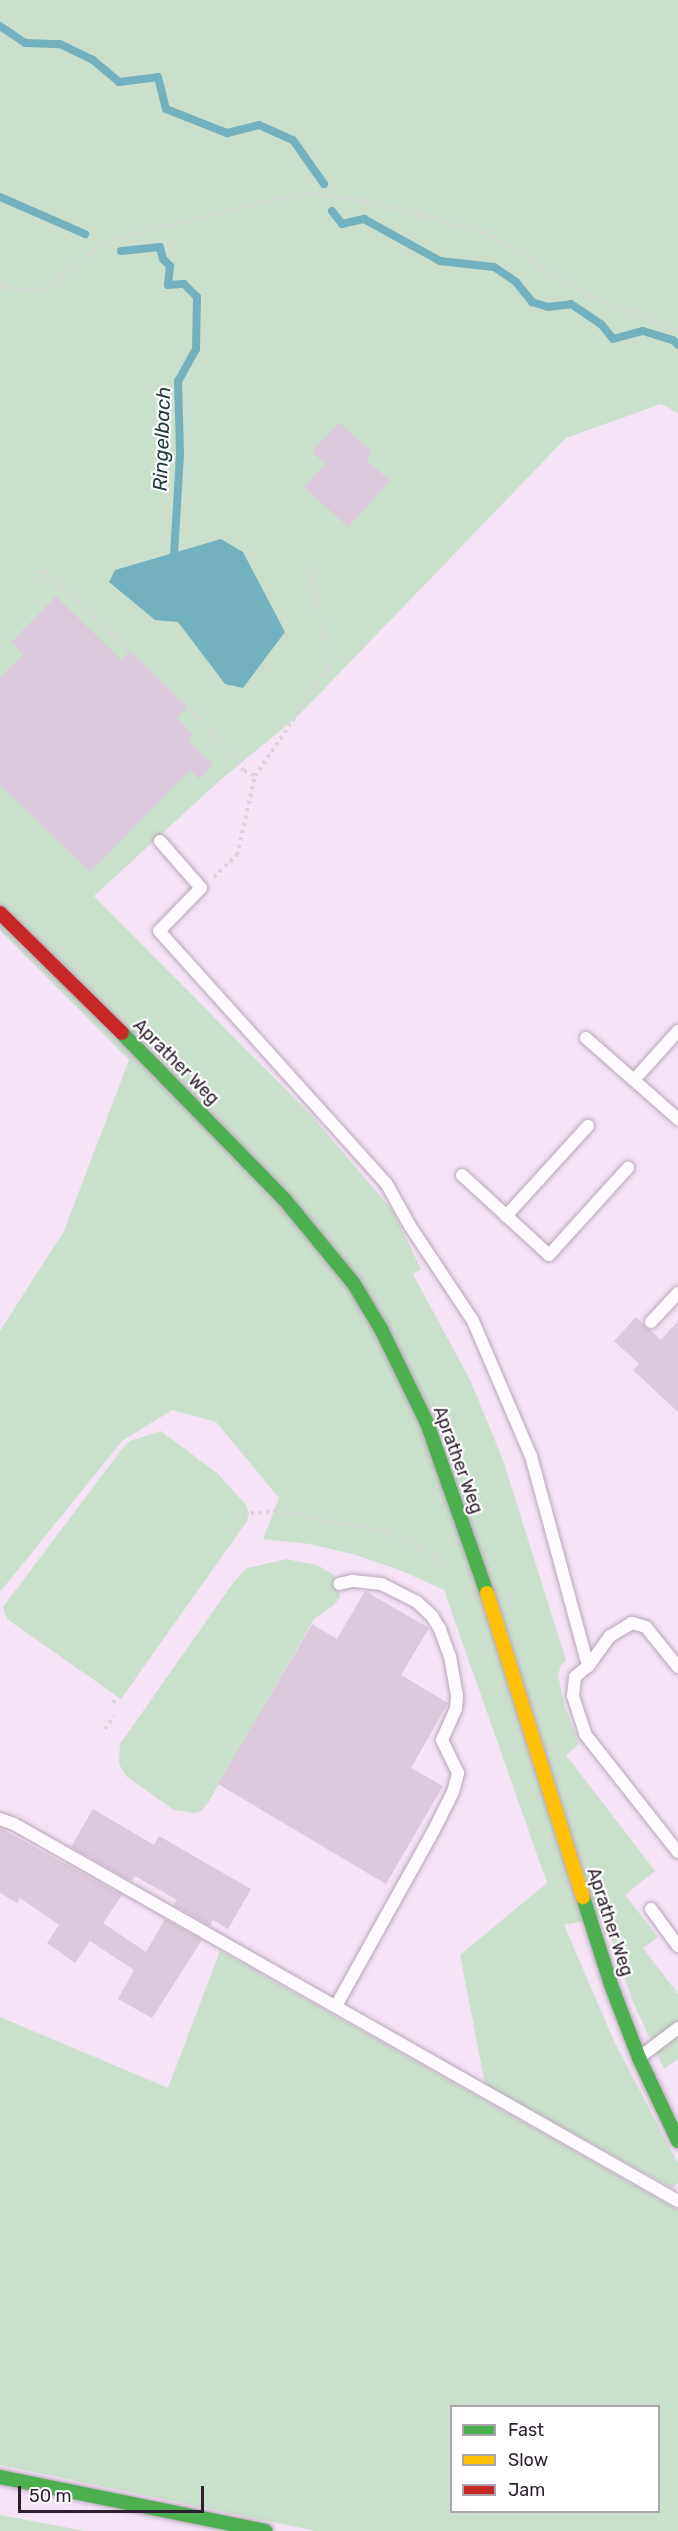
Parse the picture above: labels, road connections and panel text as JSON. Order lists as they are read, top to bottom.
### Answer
{
  "streets": {
    "street": ["Aprather Weg"]
  },
  "water": ["Ringelbach"],
  "legend": ["Fast", "Slow", "Jam"],
  "scale_bar": "50 m"
}
